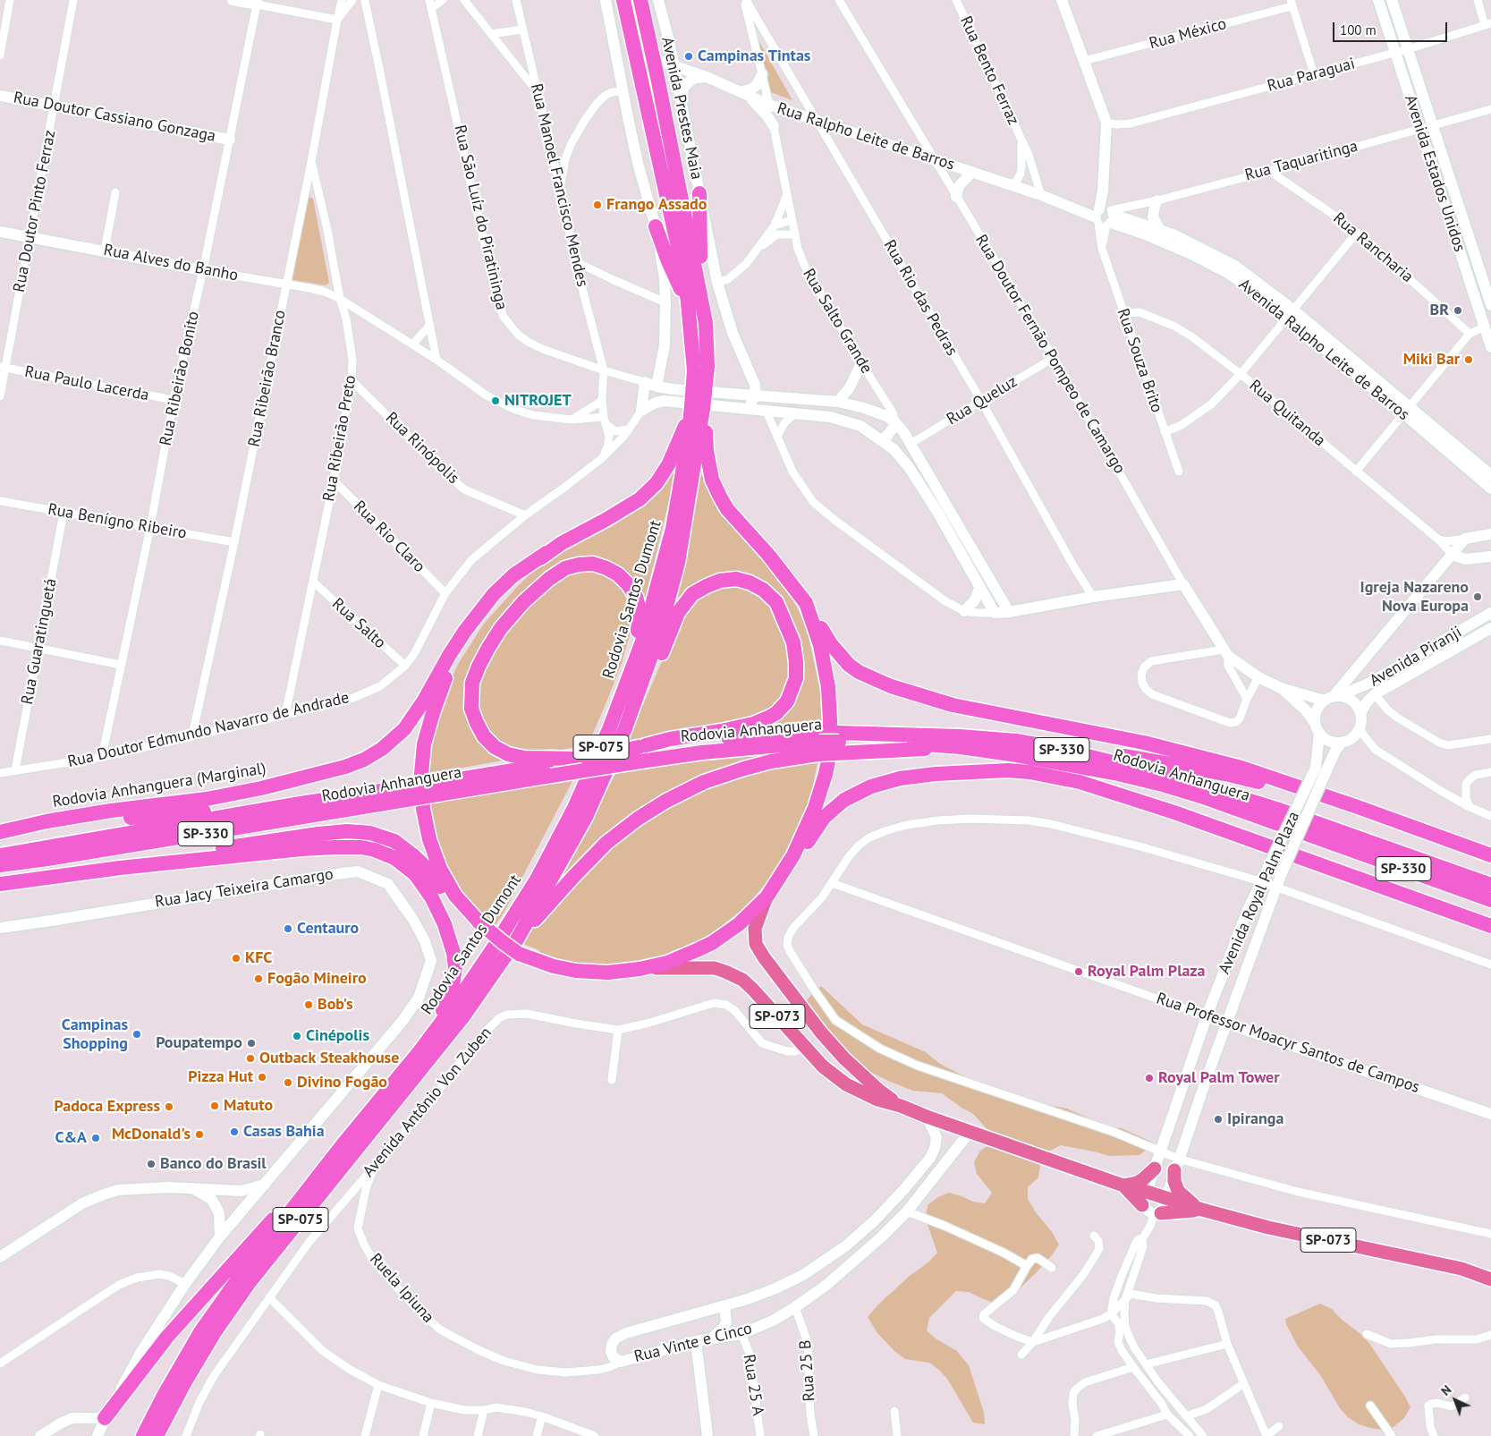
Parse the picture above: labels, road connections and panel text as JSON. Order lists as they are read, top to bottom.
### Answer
{
  "streets": {
    "highway": [
      "Avenida Prestes Maia",
      "Rodovia Santos Dumont",
      "Rodovia Anhanguera",
      "SP-075",
      "SP-330",
      "Rodovia Anhanguera (Marginal)"
    ],
    "main road": ["SP-073"],
    "street": [
      "Rua México",
      "Rua Bento Ferraz",
      "Rua Paraguai",
      "Rua Doutor Cassiano Gonzaga",
      "Rua Ralpho Leite de Barros",
      "Rua Taquaritinga",
      "Avenida Estados Unidos",
      "Rua Manoel Francisco Mendes",
      "Rua Doutor Pinto Ferraz",
      "Rua São Luíz do Piratininga",
      "Rua Rancharia",
      "Rua Alves do Banho",
      "Rua Rio das Pedras",
      "Rua Salto Grande",
      "Avenida Ralpho Leite de Barros",
      "Rua Doutor Fernão Pompeo de Camargo",
      "Rua Souza Brito",
      "Rua Ribeirão Bonito",
      "Rua Ribeirão Branco",
      "Rua Paulo Lacerda",
      "Rua Queluz",
      "Rua Quitanda",
      "Rua Ribeirão Preto",
      "Rua Rinópolis",
      "Rua Benígno Ribeiro",
      "Rua Rio Claro",
      "Rua Salto",
      "Rua Guaratinguetá",
      "Avenida Piranji",
      "Rua Doutor Edmundo Navarro de Andrade",
      "Rua Jacy Teixeira Camargo",
      "Avenida Royal Palm Plaza",
      "Rua Professor Moacyr Santos de Campos",
      "Avenida Antônio Von Zuben",
      "Ruela Ipiuna",
      "Rua Vinte e Cinco",
      "Rua 25 B",
      "Rua 25 A"
    ]
  },
  "crossings": [
    ["Rua Bento Ferraz", "Rua Ralpho Leite de Barros"],
    ["Rua Paraguai", "Avenida Estados Unidos"],
    ["Rua Paraguai", "Rua Souza Brito"],
    ["Avenida Prestes Maia", "Rua Ralpho Leite de Barros"],
    ["Avenida Prestes Maia", "Rodovia Santos Dumont"],
    ["Rua Doutor Cassiano Gonzaga", "Rua Doutor Pinto Ferraz"],
    ["Rua Doutor Cassiano Gonzaga", "Rua Ribeirão Bonito"],
    ["Rua Ralpho Leite de Barros", "Rua Taquaritinga"],
    ["Rua Ralpho Leite de Barros", "Rua Rio das Pedras"],
    ["Rua Ralpho Leite de Barros", "Rua Salto Grande"],
    ["Rua Ralpho Leite de Barros", "Avenida Ralpho Leite de Barros"],
    ["Rua Ralpho Leite de Barros", "Rua Doutor Fernão Pompeo de Camargo"],
    ["Rua Ralpho Leite de Barros", "Rua Souza Brito"],
    ["Rua Taquaritinga", "Avenida Estados Unidos"],
    ["Rua Taquaritinga", "Rua Rancharia"],
    ["Rua Taquaritinga", "Rua Souza Brito"],
    ["Rua Manoel Francisco Mendes", "Rua São Luíz do Piratininga"],
    ["Rua Manoel Francisco Mendes", "Rua Alves do Banho"],
    ["Rua Manoel Francisco Mendes", "Rua Doutor Edmundo Navarro de Andrade"],
    ["Rua Doutor Pinto Ferraz", "Rua Alves do Banho"],
    ["Rua Doutor Pinto Ferraz", "Rua Paulo Lacerda"],
    ["Rua São Luíz do Piratininga", "Rua Alves do Banho"],
    ["Rua São Luíz do Piratininga", "Rua Salto Grande"],
    ["Rua São Luíz do Piratininga", "Rua Doutor Edmundo Navarro de Andrade"],
    ["Rua Alves do Banho", "Rua Ribeirão Bonito"],
    ["Rua Alves do Banho", "Rua Ribeirão Branco"],
    ["Rua Alves do Banho", "Rua Ribeirão Preto"],
    ["Rua Alves do Banho", "Rua Doutor Edmundo Navarro de Andrade"],
    ["Rua Rio das Pedras", "Rua Salto Grande"],
    ["Rua Rio das Pedras", "Rua Queluz"],
    ["Rua Salto Grande", "Rua Queluz"],
    ["Rua Doutor Fernão Pompeo de Camargo", "Rua Queluz"],
    ["Rua Doutor Fernão Pompeo de Camargo", "Avenida Piranji"],
    ["Rua Doutor Fernão Pompeo de Camargo", "Avenida Royal Palm Plaza"],
    ["Rua Souza Brito", "Rua Quitanda"],
    ["Rua Ribeirão Bonito", "Rua Paulo Lacerda"],
    ["Rua Ribeirão Bonito", "Rua Benígno Ribeiro"],
    ["Rua Ribeirão Bonito", "Rua Doutor Edmundo Navarro de Andrade"],
    ["Rua Ribeirão Branco", "Rua Ribeirão Preto"],
    ["Rua Ribeirão Branco", "Rua Benígno Ribeiro"],
    ["Rua Ribeirão Branco", "Rua Doutor Edmundo Navarro de Andrade"],
    ["Rua Ribeirão Preto", "Rua Rinópolis"],
    ["Rua Ribeirão Preto", "Rua Rio Claro"],
    ["Rua Ribeirão Preto", "Rua Salto"],
    ["Rua Ribeirão Preto", "Rua Doutor Edmundo Navarro de Andrade"],
    ["Rua Rinópolis", "Rua Doutor Edmundo Navarro de Andrade"],
    ["Rua Benígno Ribeiro", "Rua Guaratinguetá"],
    ["Rua Rio Claro", "Rua Doutor Edmundo Navarro de Andrade"],
    ["Rua Salto", "Rua Doutor Edmundo Navarro de Andrade"],
    ["Rua Guaratinguetá", "Rua Doutor Edmundo Navarro de Andrade"],
    ["Avenida Piranji", "Avenida Royal Palm Plaza"],
    ["Avenida Royal Palm Plaza", "SP-073"],
    ["Avenida Royal Palm Plaza", "Rua Professor Moacyr Santos de Campos"],
    ["SP-073", "Avenida Antônio Von Zuben"],
    ["SP-073", "Rua Vinte e Cinco"],
    ["Avenida Antônio Von Zuben", "Ruela Ipiuna"],
    ["Ruela Ipiuna", "Rua Vinte e Cinco"],
    ["Rua Vinte e Cinco", "Rua 25 B"],
    ["Rua Vinte e Cinco", "Rua 25 A"]
  ],
  "places": [
    "Campinas Tintas",
    "Frango Assado",
    "BR",
    "Miki Bar",
    "NITROJET",
    "Igreja Nazareno Nova Europa",
    "Centauro",
    "KFC",
    "Royal Palm Plaza",
    "Fogão Mineiro",
    "Bob's",
    "Campinas Shopping",
    "Cinépolis",
    "Poupatempo",
    "Outback Steakhouse",
    "Pizza Hut",
    "Royal Palm Tower",
    "Divino Fogão",
    "Matuto",
    "Padoca Express",
    "Ipiranga",
    "Casas Bahia",
    "McDonald's",
    "C&A",
    "Banco do Brasil"
  ],
  "scale_bar": "100 m",
  "north": "top left"
}
